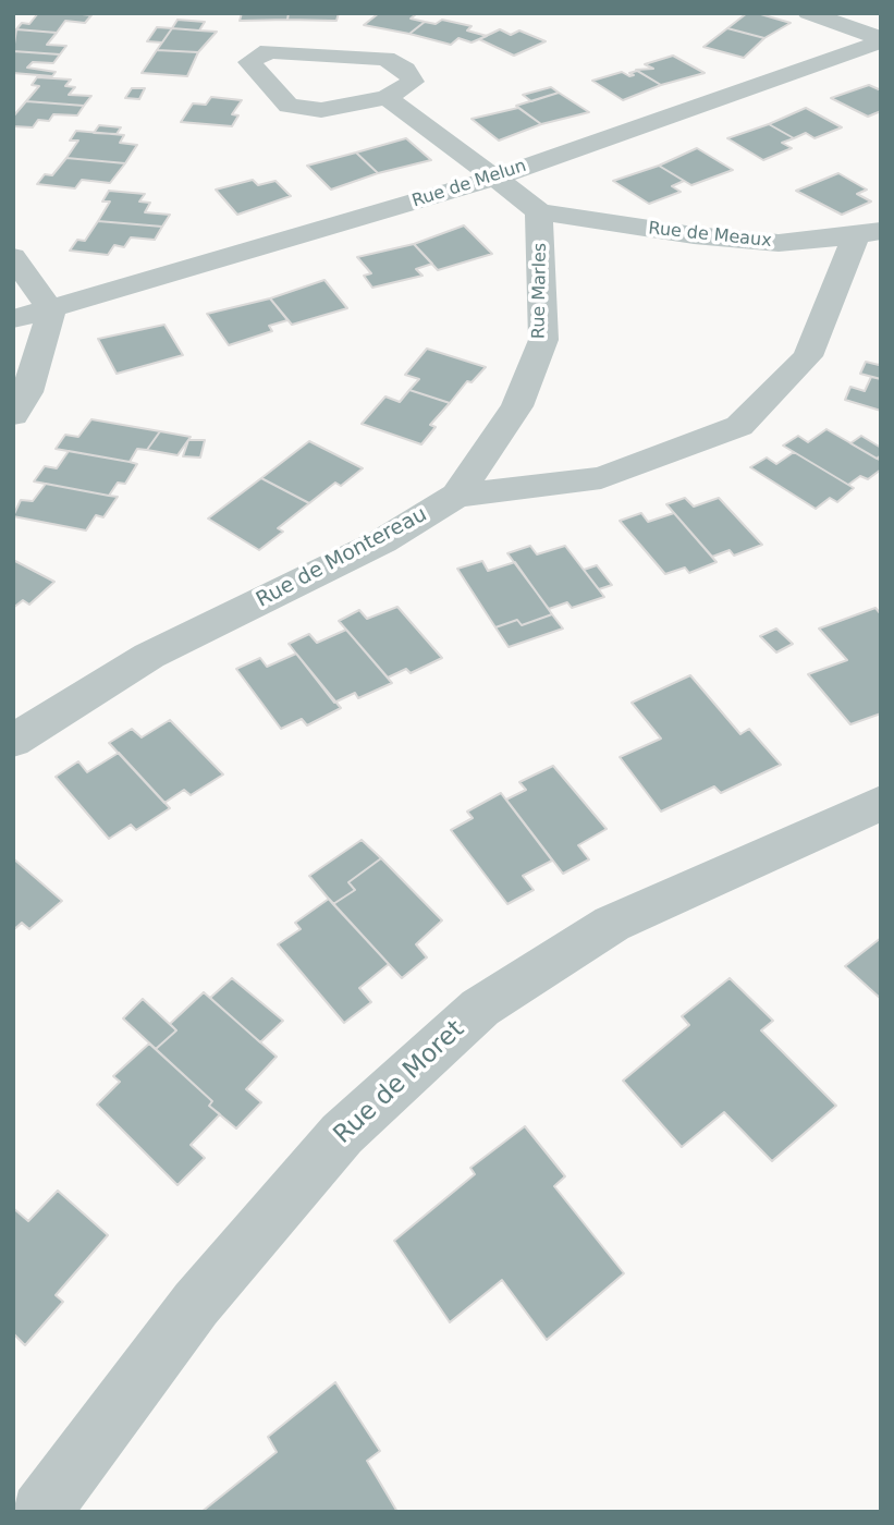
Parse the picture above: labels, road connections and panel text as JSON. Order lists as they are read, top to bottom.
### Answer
{
  "streets": {
    "street": [
      "Rue de Melun",
      "Rue de Meaux",
      "Rue Marles",
      "Rue de Montereau",
      "Rue de Moret"
    ]
  },
  "crossings": [
    ["Rue de Meaux", "Rue Marles"],
    ["Rue de Meaux", "Rue de Montereau"],
    ["Rue Marles", "Rue de Montereau"]
  ]
}
